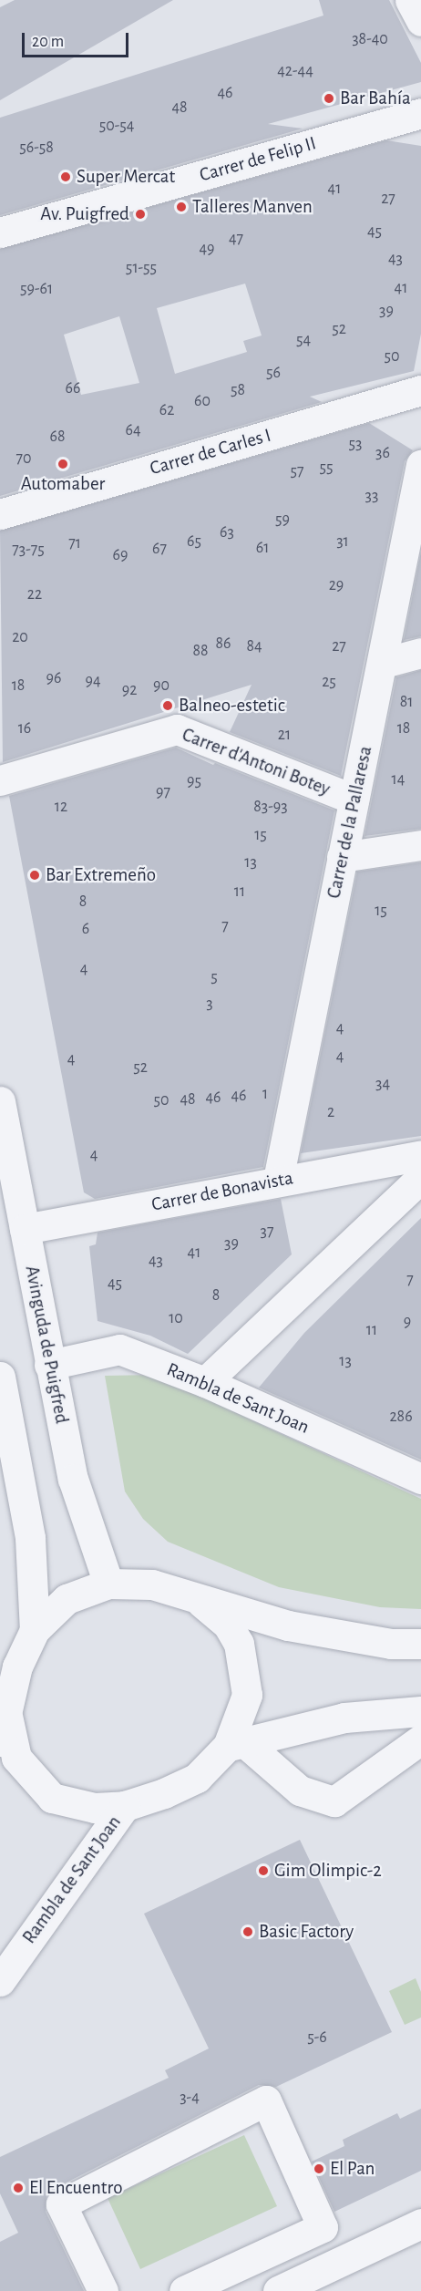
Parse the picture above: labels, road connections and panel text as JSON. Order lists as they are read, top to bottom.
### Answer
{
  "streets": {
    "street": [
      "Carrer de Felip II",
      "Carrer de Carles I",
      "Carrer d'Antoni Botey",
      "Carrer de la Pallaresa",
      "Carrer de Bonavista",
      "Avinguda de Puigfred",
      "Rambla de Sant Joan"
    ]
  },
  "crossings": [
    ["Carrer d'Antoni Botey", "Carrer de la Pallaresa"],
    ["Carrer de la Pallaresa", "Carrer de Bonavista"],
    ["Carrer de Bonavista", "Avinguda de Puigfred"],
    ["Avinguda de Puigfred", "Rambla de Sant Joan"]
  ],
  "places": [
    "Bar Bahía",
    "Super Mercat",
    "Talleres Manven",
    "Av. Puigfred",
    "Automaber",
    "Balneo-estetic",
    "Bar Extremeño",
    "Gim Olimpic-2",
    "Basic Factory",
    "El Pan",
    "El Encuentro"
  ],
  "house_numbers": [
    "38-40",
    "42-44",
    "46",
    "48",
    "50-54",
    "56-58",
    "41",
    "27",
    "45",
    "47",
    "49",
    "43",
    "51-55",
    "41",
    "59-61",
    "39",
    "52",
    "54",
    "50",
    "56",
    "66",
    "58",
    "60",
    "62",
    "64",
    "68",
    "53",
    "36",
    "70",
    "55",
    "57",
    "33",
    "59",
    "63",
    "65",
    "31",
    "71",
    "61",
    "67",
    "73-75",
    "69",
    "29",
    "22",
    "20",
    "86",
    "84",
    "27",
    "88",
    "96",
    "94",
    "25",
    "18",
    "90",
    "92",
    "81",
    "16",
    "18",
    "21",
    "14",
    "95",
    "97",
    "12",
    "83-93",
    "15",
    "13",
    "11",
    "8",
    "15",
    "7",
    "6",
    "4",
    "5",
    "3",
    "4",
    "4",
    "4",
    "52",
    "34",
    "1",
    "46",
    "46",
    "48",
    "50",
    "2",
    "4",
    "37",
    "39",
    "41",
    "43",
    "7",
    "45",
    "8",
    "10",
    "9",
    "11",
    "13",
    "286",
    "5-6",
    "3-4"
  ],
  "scale_bar": "20 m"
}
